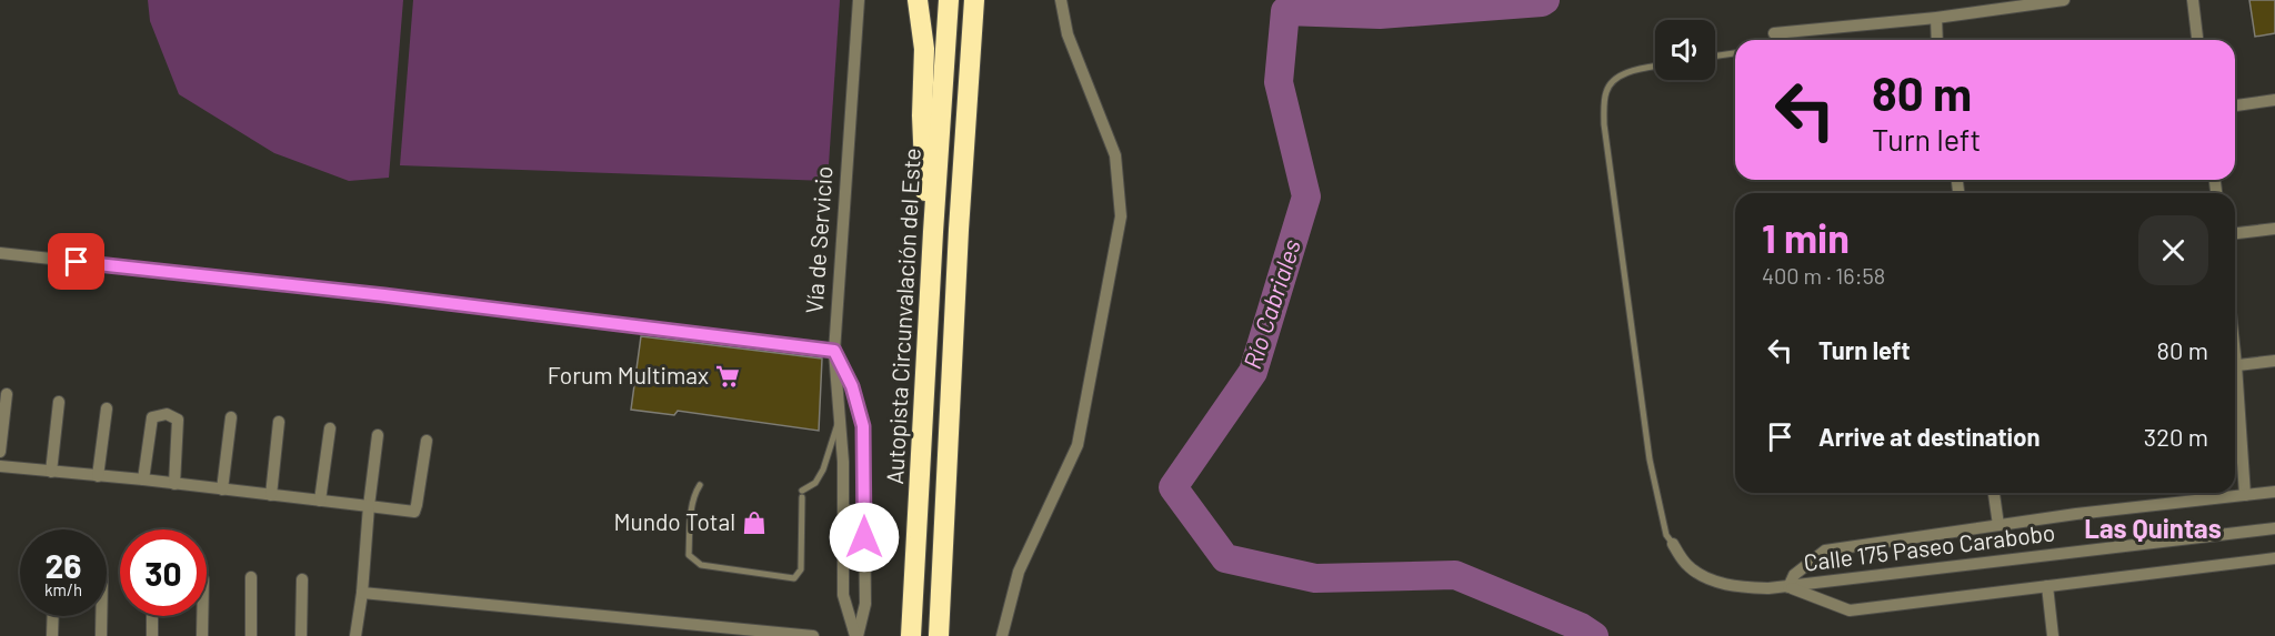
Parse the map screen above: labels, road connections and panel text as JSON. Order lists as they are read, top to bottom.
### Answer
{
  "streets": {
    "highway": ["Autopista Circunvalación del Este"],
    "street": ["Vía de Servicio", "Calle 175 Paseo Carabobo"]
  },
  "districts": ["Las Quintas"],
  "water": ["Río Cabriales"],
  "places": {
    "supermarket": ["Forum Multimax"],
    "shop": ["Mundo Total"]
  },
  "page": {
    "turn": ["80 m", "Turn left"],
    "heading": ["1 min", "400 m · 16:58"],
    "list": [
      {
        "name": "Turn left",
        "value": "80 m"
      },
      {
        "name": "Arrive at destination",
        "value": "320 m"
      }
    ],
    "speed": "26 km/h",
    "limit": "30"
  }
}
